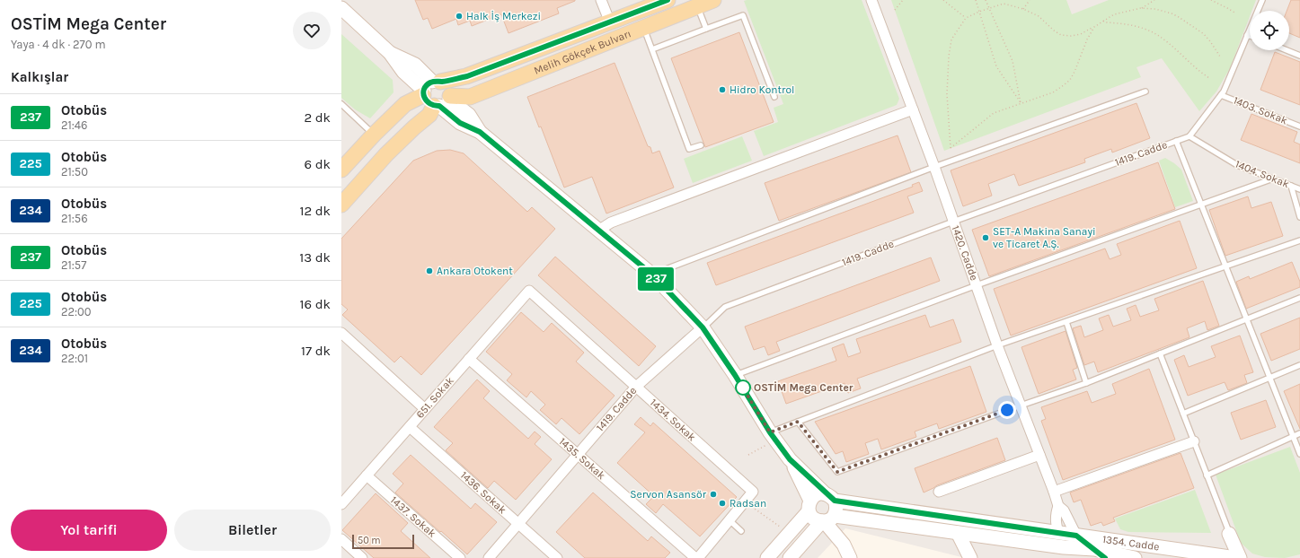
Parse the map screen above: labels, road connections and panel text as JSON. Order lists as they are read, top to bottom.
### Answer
{
  "streets": {
    "main road": ["Melih Gökçek Bulvarı", "1354. Cadde"],
    "street": [
      "1419. Cadde",
      "1420. Cadde",
      "651. Sokak",
      "1434. Sokak",
      "1435. Sokak",
      "1436. Sokak",
      "1437. Sokak"
    ],
    "lane": ["1403. Sokak", "1404. Sokak"]
  },
  "crossings": [
    ["1419. Cadde", "1404. Sokak"],
    ["1419. Cadde", "1420. Cadde"],
    ["1419. Cadde", "1434. Sokak"],
    ["1419. Cadde", "1435. Sokak"],
    ["1419. Cadde", "1436. Sokak"],
    ["1420. Cadde", "1354. Cadde"],
    ["651. Sokak", "1434. Sokak"],
    ["651. Sokak", "1435. Sokak"],
    ["651. Sokak", "1436. Sokak"],
    ["651. Sokak", "1437. Sokak"],
    ["1434. Sokak", "1435. Sokak"]
  ],
  "places": [
    "Halk İş Merkezi",
    "Hidro Kontrol",
    "SET-A Makina Sanayi ve Ticaret A.Ş.",
    "Ankara Otokent",
    "OSTİM Mega Center",
    "Servon Asansör",
    "Radsan"
  ],
  "lines": ["bus line 237"],
  "scale_bar": "50 m",
  "page": {
    "heading": [
      ["OSTİM Mega Center", "Yaya · 4 dk · 270 m"],
      "Kalkışlar"
    ],
    "on_map": "237",
    "list": [
      {
        "mark": "237",
        "name": "Otobüs",
        "note": "21:46",
        "value": "2 dk"
      },
      {
        "mark": "225",
        "name": "Otobüs",
        "note": "21:50",
        "value": "6 dk"
      },
      {
        "mark": "234",
        "name": "Otobüs",
        "note": "21:56",
        "value": "12 dk"
      },
      {
        "mark": "237",
        "name": "Otobüs",
        "note": "21:57",
        "value": "13 dk"
      },
      {
        "mark": "225",
        "name": "Otobüs",
        "note": "22:00",
        "value": "16 dk"
      },
      {
        "mark": "234",
        "name": "Otobüs",
        "note": "22:01",
        "value": "17 dk"
      }
    ],
    "buttons": ["Yol tarifi", "Biletler"],
    "scale": "50 m"
  }
}
